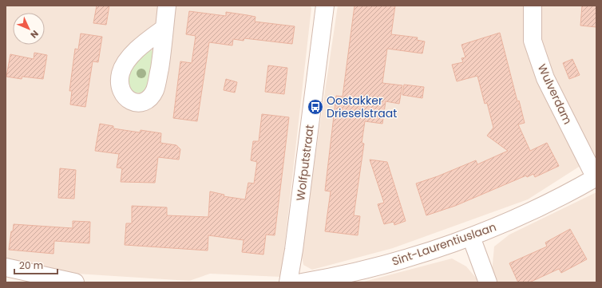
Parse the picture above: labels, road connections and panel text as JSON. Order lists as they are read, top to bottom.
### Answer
{
  "streets": {
    "street": ["Wulverdam", "Wolfputstraat", "Sint-Laurentiuslaan"]
  },
  "crossings": [
    ["Wulverdam", "Sint-Laurentiuslaan"]
  ],
  "places": {
    "bus stop": ["Oostakker Drieselstraat"]
  },
  "scale_bar": "20 m",
  "north": "bottom right"
}
